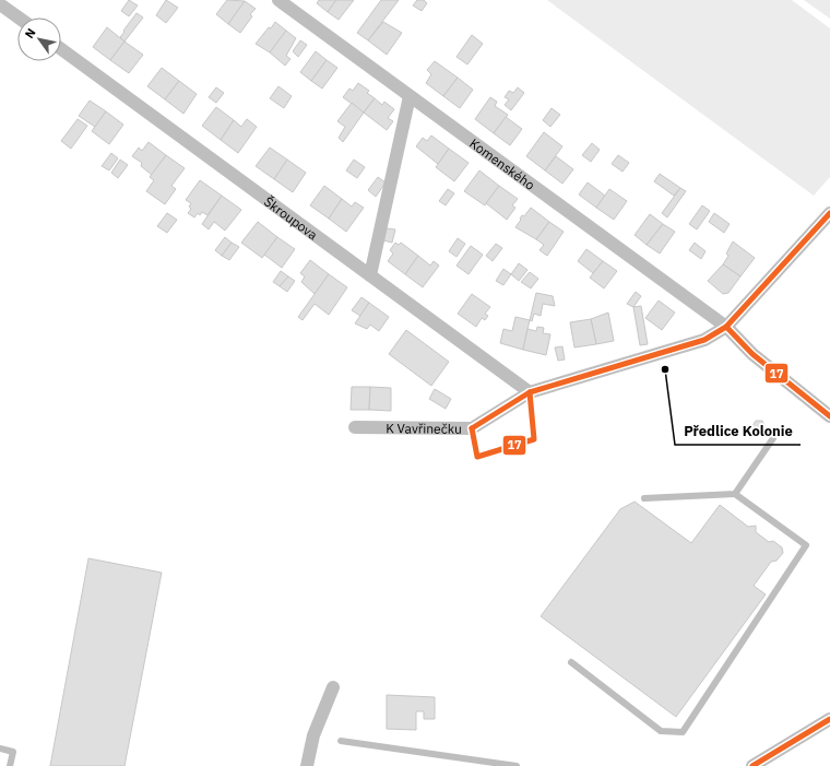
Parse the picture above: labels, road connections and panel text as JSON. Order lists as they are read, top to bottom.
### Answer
{
  "streets": {
    "street": ["Komenského", "Škroupova", "K Vavřinečku"]
  },
  "crossings": [
    ["Komenského", "K Vavřinečku"],
    ["Škroupova", "K Vavřinečku"]
  ],
  "places": ["Předlice Kolonie"],
  "lines": ["transit line 17"],
  "north": "top left"
}
